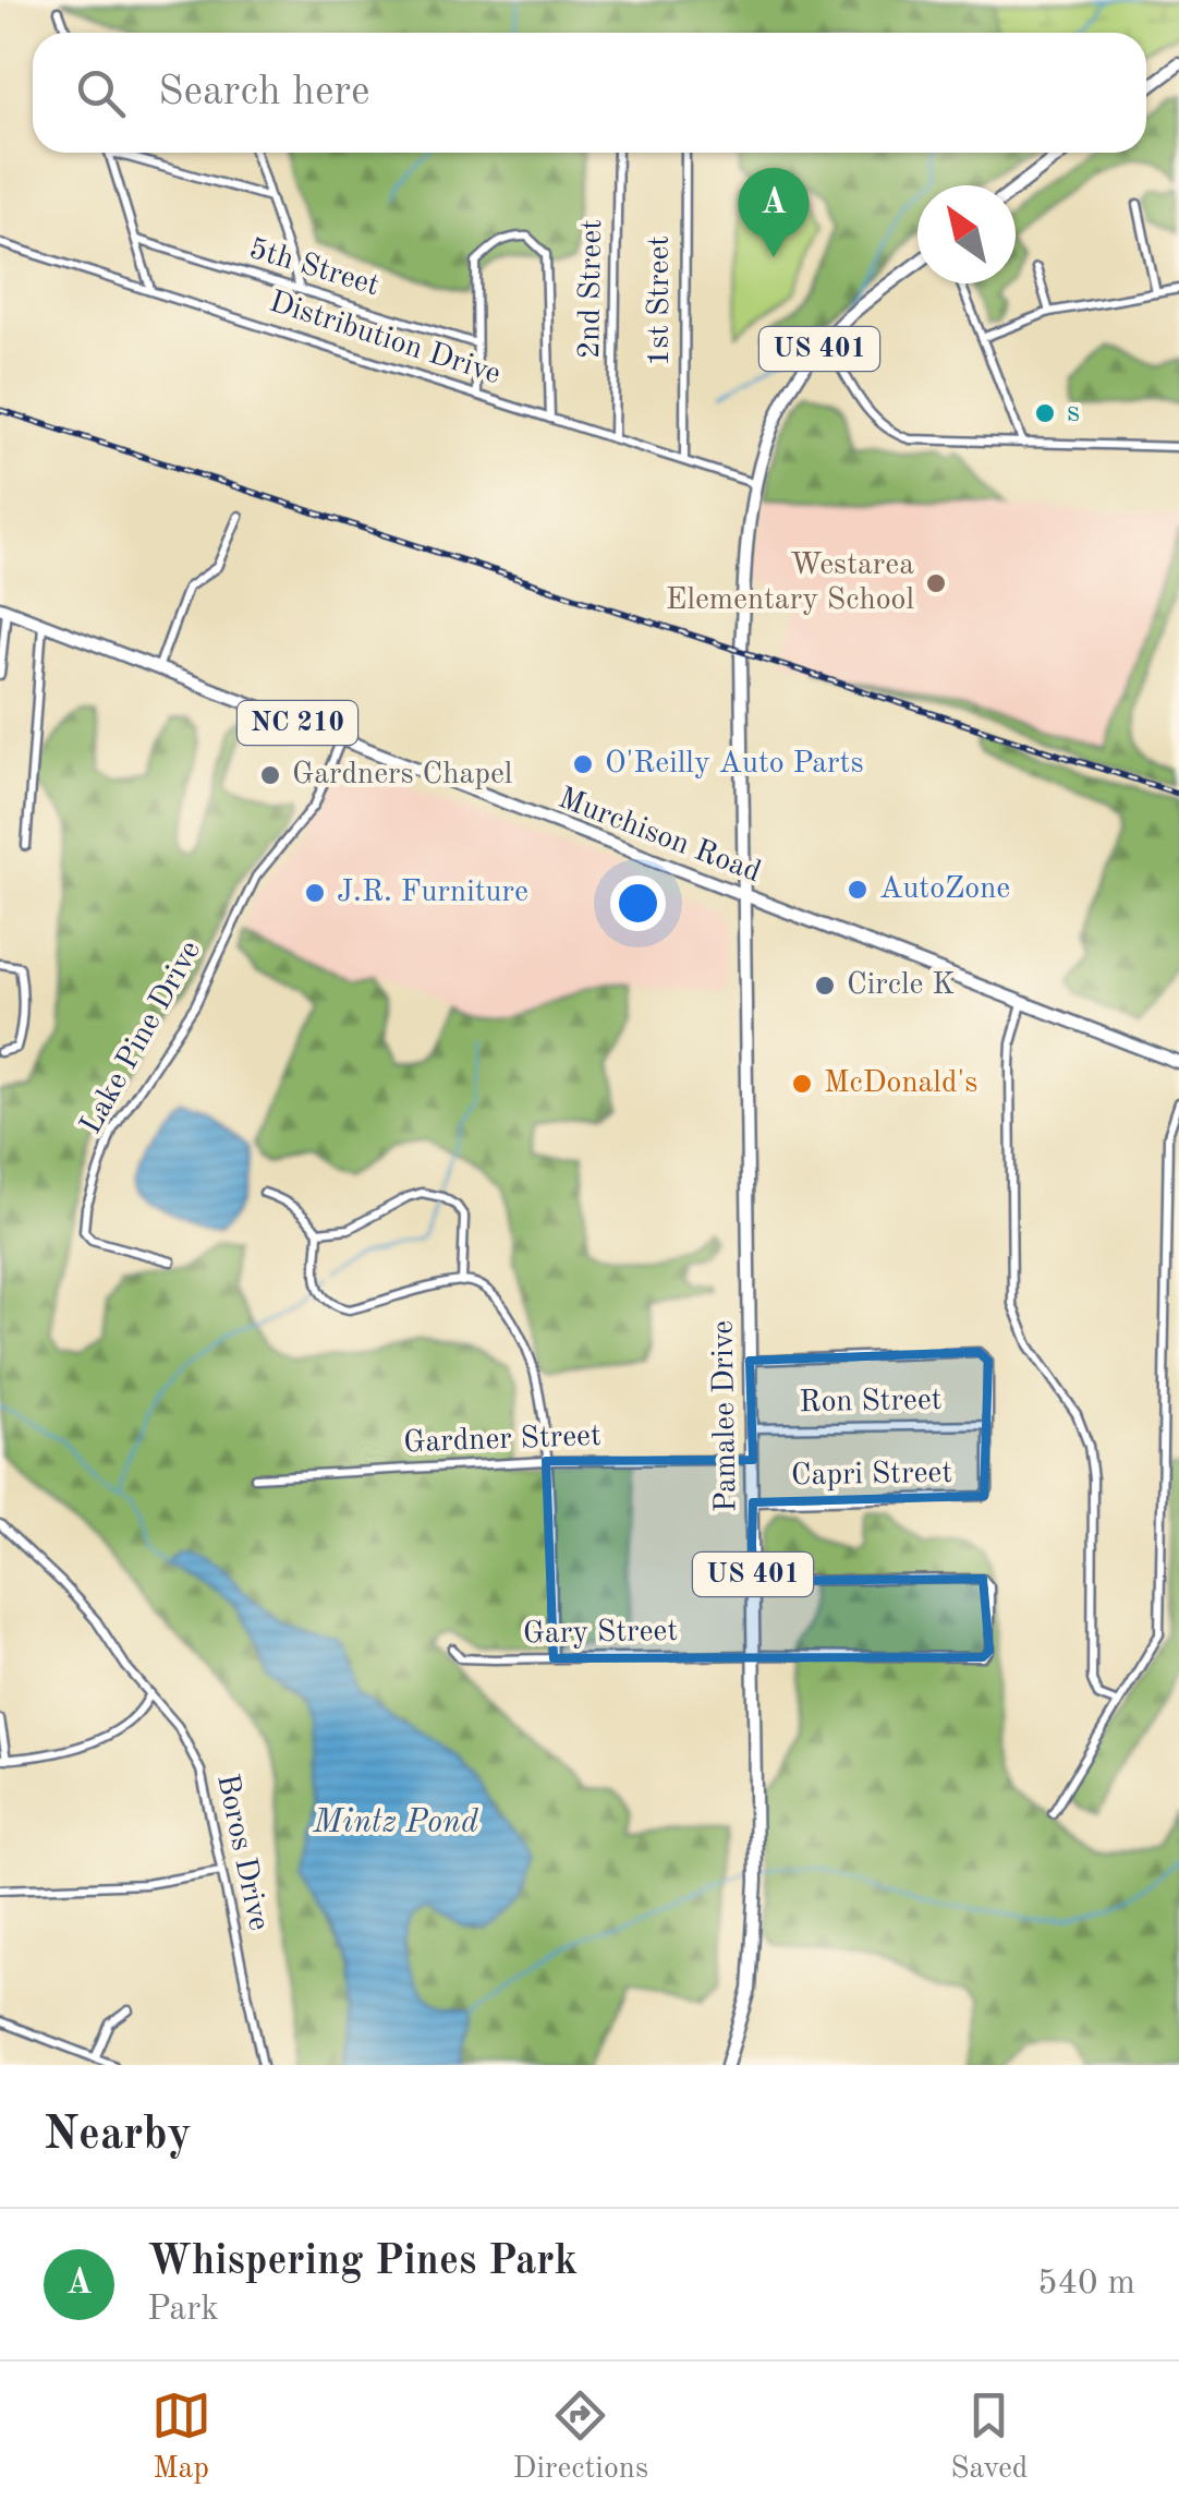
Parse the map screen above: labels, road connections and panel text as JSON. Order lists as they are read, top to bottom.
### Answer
{
  "streets": {
    "main road": [
      "US 401",
      "NC 210",
      "Murchison Road",
      "Pamalee Drive"
    ],
    "street": [
      "5th Street",
      "2nd Street",
      "1st Street",
      "Distribution Drive",
      "Lake Pine Drive",
      "Ron Street",
      "Gardner Street",
      "Capri Street",
      "Gary Street",
      "Boros Drive"
    ]
  },
  "crossings": [
    ["2nd Street", "Distribution Drive"],
    ["1st Street", "Distribution Drive"],
    ["Distribution Drive", "US 401"],
    ["US 401", "Murchison Road"],
    ["US 401", "Pamalee Drive"],
    ["Murchison Road", "Lake Pine Drive"],
    ["Murchison Road", "Pamalee Drive"],
    ["Ron Street", "Pamalee Drive"],
    ["Ron Street", "Capri Street"],
    ["Pamalee Drive", "Gardner Street"],
    ["Pamalee Drive", "Capri Street"],
    ["Pamalee Drive", "Gary Street"]
  ],
  "water": ["Mintz Pond"],
  "places": [
    "s",
    "Westarea Elementary School",
    "O'Reilly Auto Parts",
    "Gardners Chapel",
    "AutoZone",
    "J.R. Furniture",
    "Circle K",
    "McDonald's"
  ],
  "north": "top left",
  "page": {
    "search": "Search here",
    "pins": "A",
    "heading": "Nearby",
    "list": [
      {
        "mark": "A",
        "name": "Whispering Pines Park",
        "note": "Park",
        "value": "540 m"
      }
    ],
    "nav": ["Map", "Directions", "Saved"]
  }
}
